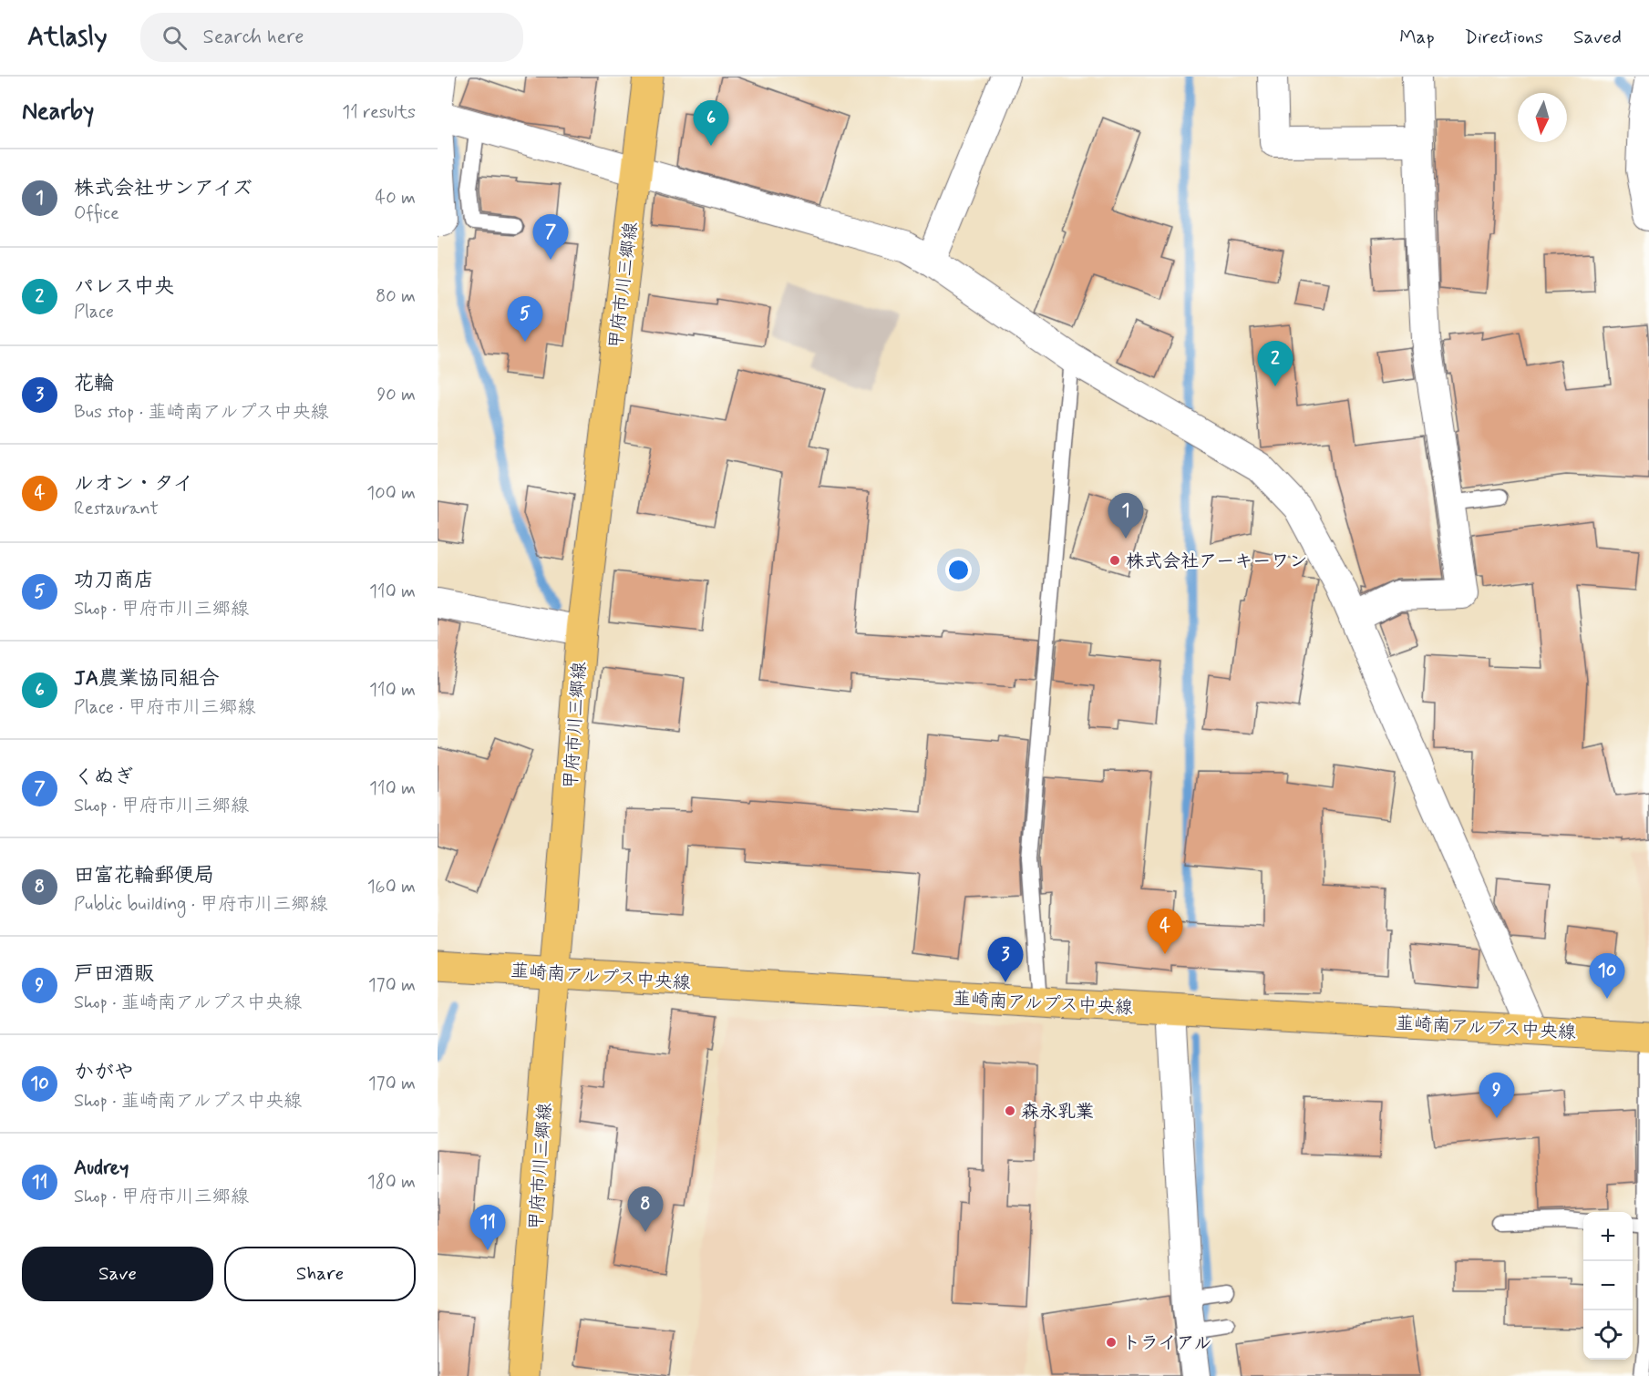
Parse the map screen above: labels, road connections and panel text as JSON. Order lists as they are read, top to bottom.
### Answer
{
  "streets": {
    "main road": ["甲府市川三郷線", "韮崎南アルプス中央線"]
  },
  "crossings": [
    ["甲府市川三郷線", "韮崎南アルプス中央線"]
  ],
  "places": ["株式会社アーキーワン", "森永乳業", "トライアル"],
  "north": "bottom",
  "page": {
    "header": "Atlasly",
    "search": "Search here",
    "nav": ["Map", "Directions", "Saved"],
    "heading": ["Nearby", "11 results"],
    "pins": [
      "6",
      "7",
      "5",
      "2",
      "1",
      "4",
      "3",
      "10",
      "9",
      "8",
      "11"
    ],
    "list": [
      {
        "mark": "1",
        "name": "株式会社サンアイズ",
        "note": "Office",
        "value": "40 m"
      },
      {
        "mark": "2",
        "name": "パレス中央",
        "note": "Place",
        "value": "80 m"
      },
      {
        "mark": "3",
        "name": "花輪",
        "note": "Bus stop · 韮崎南アルプス中央線",
        "value": "90 m"
      },
      {
        "mark": "4",
        "name": "ルオン・タイ",
        "note": "Restaurant",
        "value": "100 m"
      },
      {
        "mark": "5",
        "name": "功刀商店",
        "note": "Shop · 甲府市川三郷線",
        "value": "110 m"
      },
      {
        "mark": "6",
        "name": "JA農業協同組合",
        "note": "Place · 甲府市川三郷線",
        "value": "110 m"
      },
      {
        "mark": "7",
        "name": "くぬぎ",
        "note": "Shop · 甲府市川三郷線",
        "value": "110 m"
      },
      {
        "mark": "8",
        "name": "田富花輪郵便局",
        "note": "Public building · 甲府市川三郷線",
        "value": "160 m"
      },
      {
        "mark": "9",
        "name": "戸田酒販",
        "note": "Shop · 韮崎南アルプス中央線",
        "value": "170 m"
      },
      {
        "mark": "10",
        "name": "かがや",
        "note": "Shop · 韮崎南アルプス中央線",
        "value": "170 m"
      },
      {
        "mark": "11",
        "name": "Audrey",
        "note": "Shop · 甲府市川三郷線",
        "value": "180 m"
      }
    ],
    "map_buttons": ["+", "−"],
    "buttons": ["Save", "Share"]
  }
}
